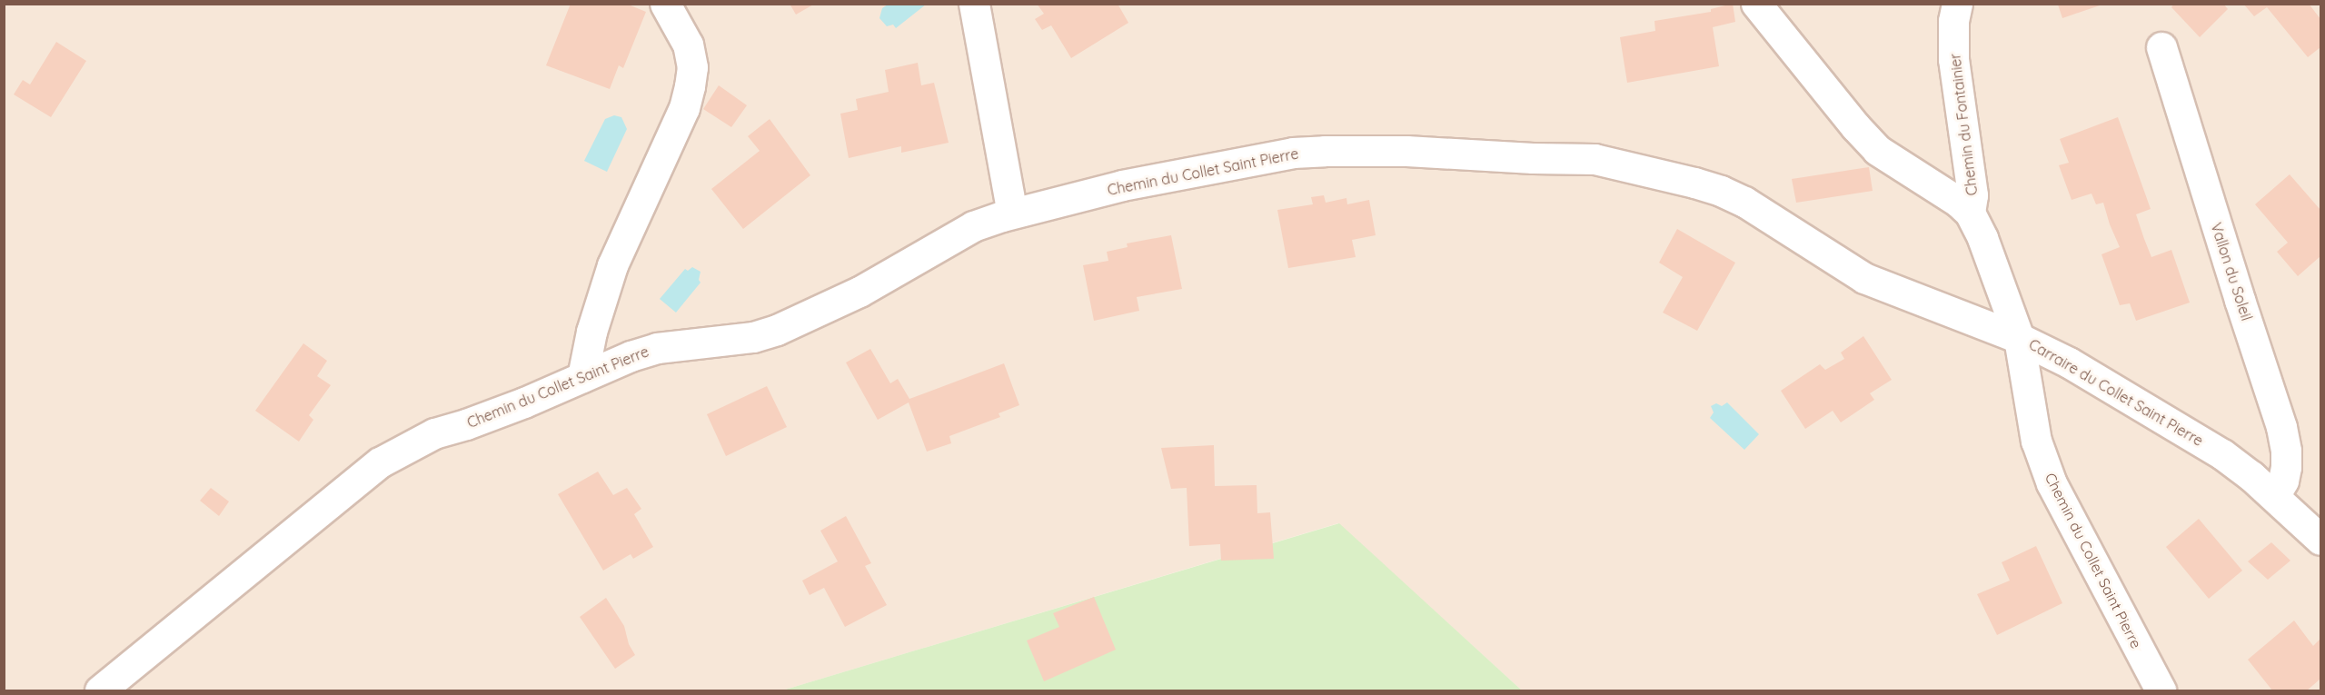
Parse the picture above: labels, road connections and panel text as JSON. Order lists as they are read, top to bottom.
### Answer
{
  "streets": {
    "street": [
      "Chemin du Fontainier",
      "Chemin du Collet Saint Pierre",
      "Vallon du Soleil",
      "Carraire du Collet Saint Pierre"
    ]
  },
  "crossings": [
    ["Chemin du Fontainier", "Carraire du Collet Saint Pierre"],
    ["Chemin du Collet Saint Pierre", "Carraire du Collet Saint Pierre"],
    ["Vallon du Soleil", "Carraire du Collet Saint Pierre"]
  ]
}
